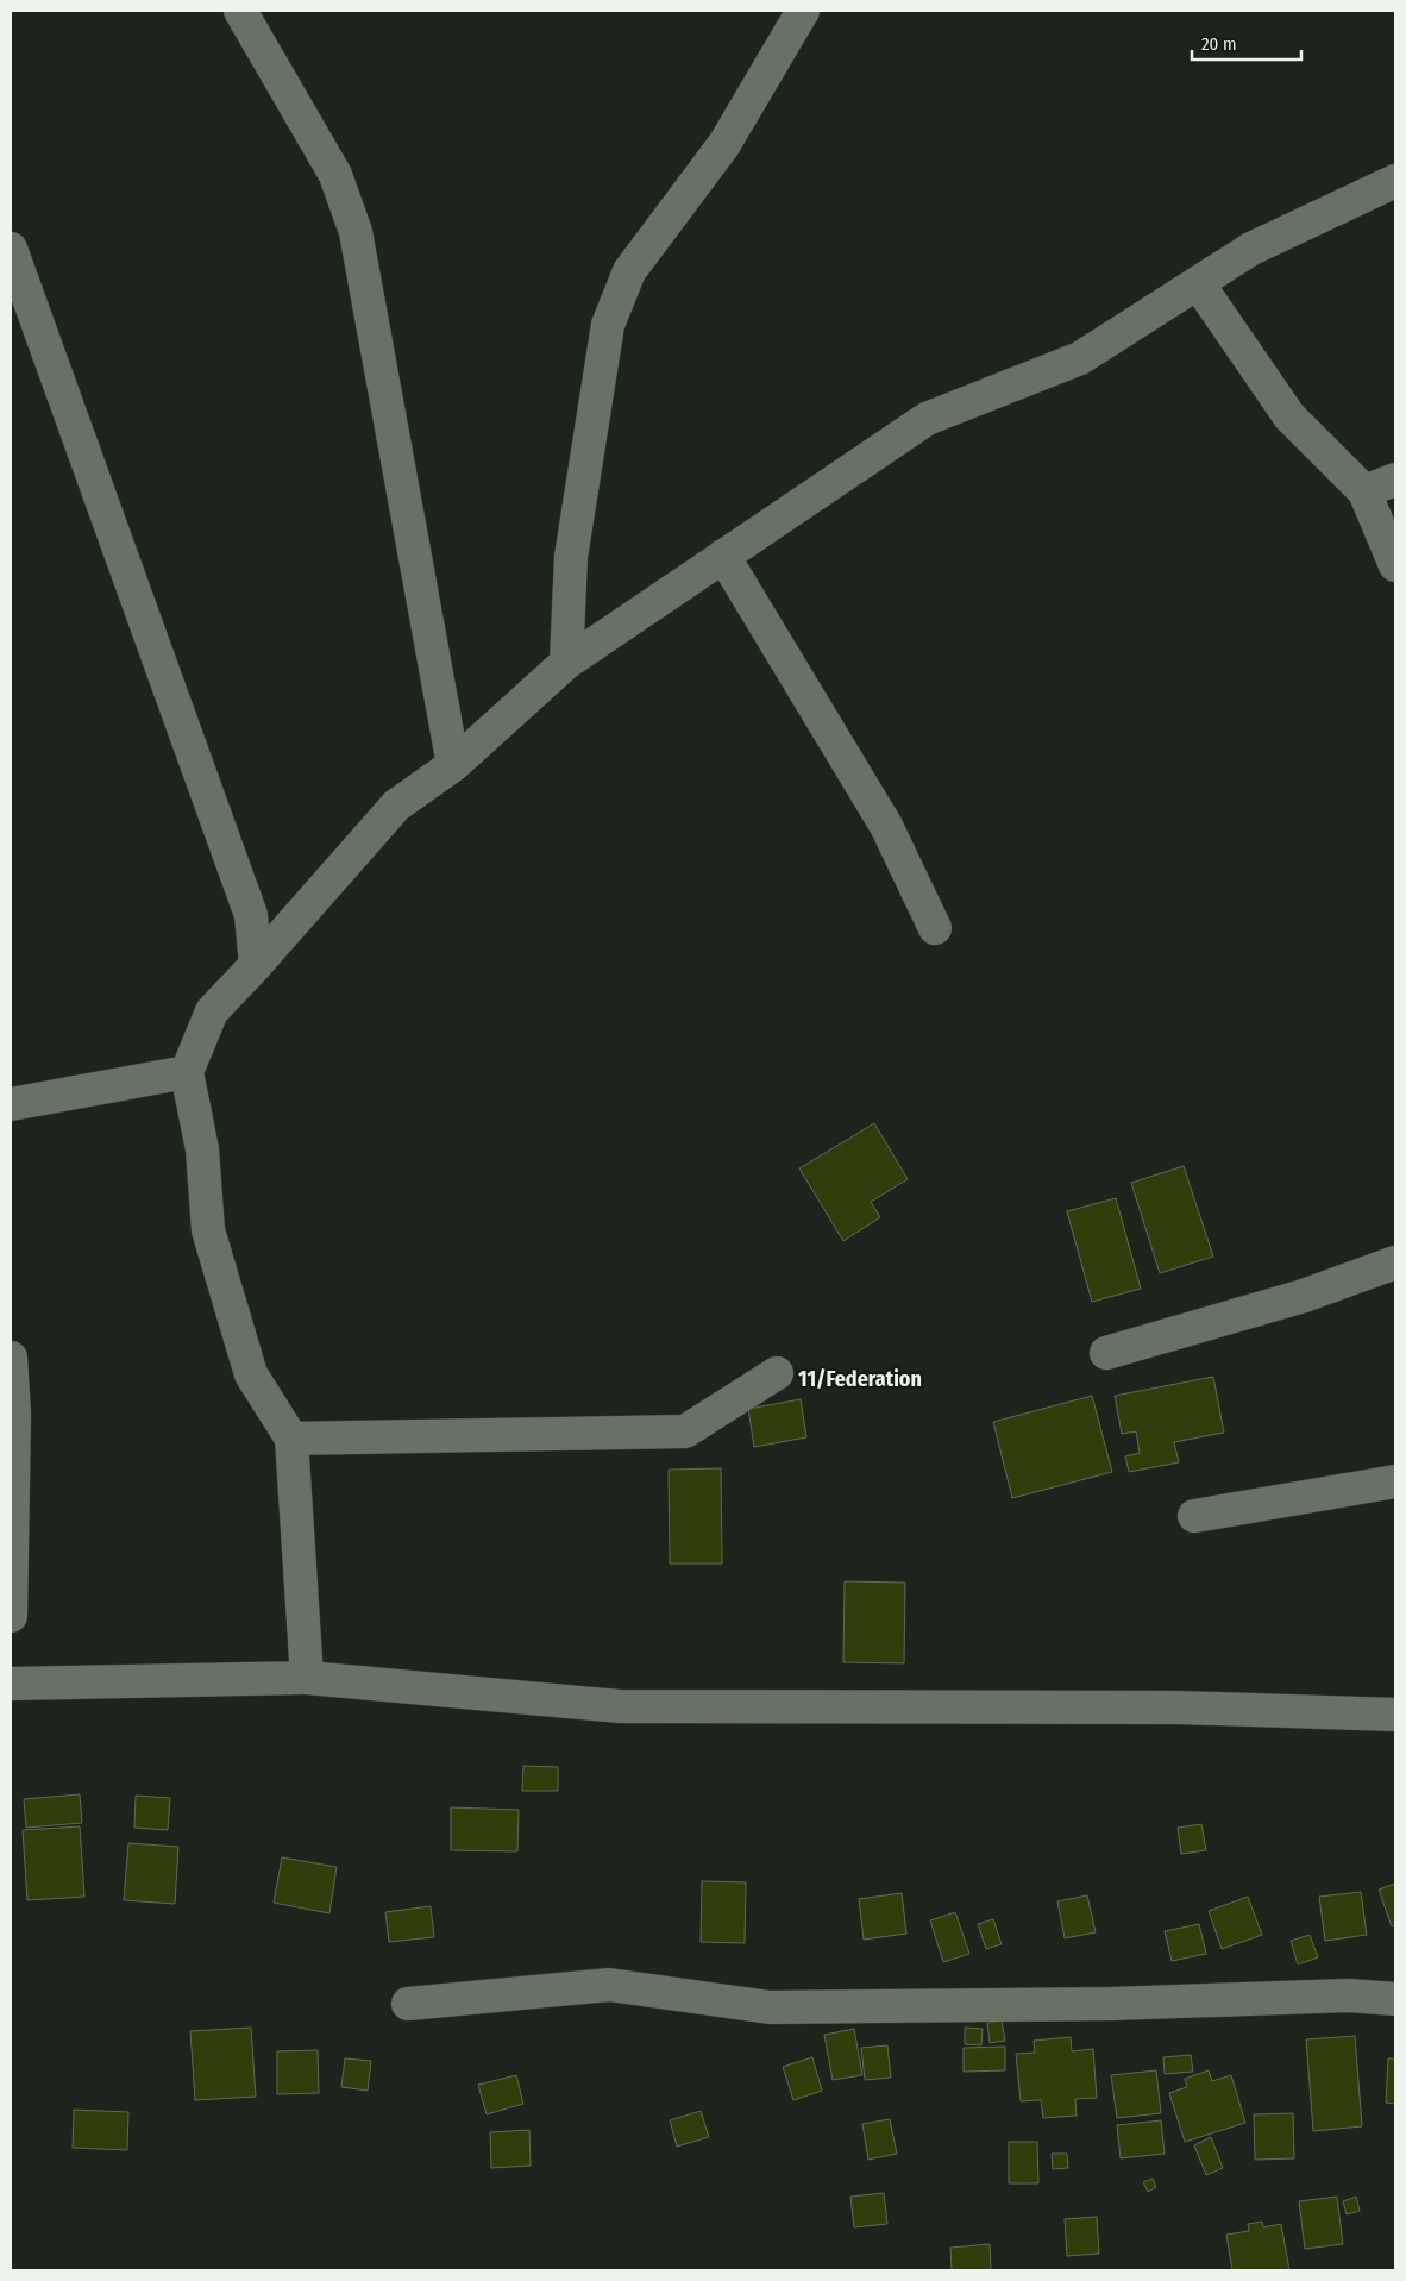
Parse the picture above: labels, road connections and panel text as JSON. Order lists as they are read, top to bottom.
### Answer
{
  "districts": ["11/Federation"],
  "scale_bar": "20 m"
}
